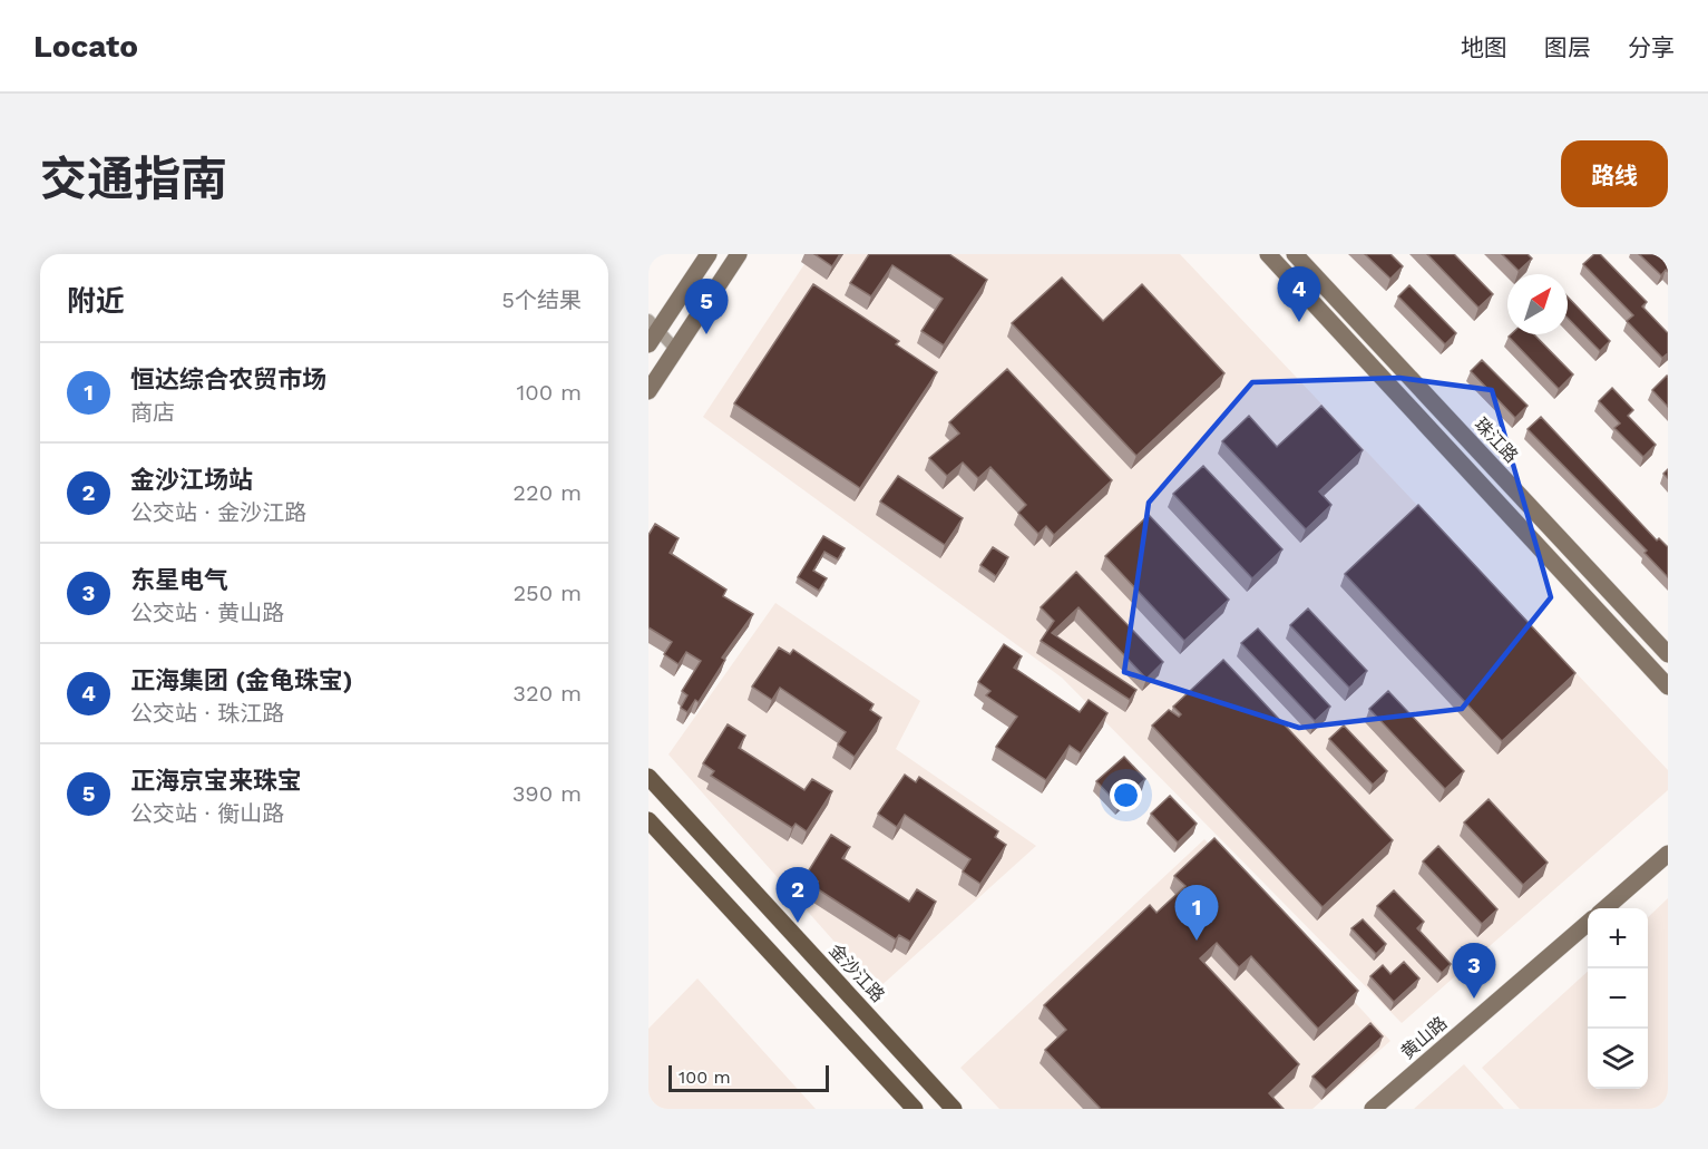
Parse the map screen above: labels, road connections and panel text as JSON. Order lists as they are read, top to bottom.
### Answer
{
  "streets": {
    "main road": ["珠江路", "金沙江路", "黄山路"]
  },
  "scale_bar": "100 m",
  "north": "top right",
  "page": {
    "header": "Locato",
    "nav": ["地图", "图层", "分享"],
    "title": "交通指南",
    "buttons": "路线",
    "heading": ["附近", "5个结果"],
    "pins": [
      "4",
      "5",
      "2",
      "1",
      "3"
    ],
    "list": [
      {
        "mark": "1",
        "name": "恒达综合农贸市场",
        "note": "商店",
        "value": "100 m"
      },
      {
        "mark": "2",
        "name": "金沙江场站",
        "note": "公交站 · 金沙江路",
        "value": "220 m"
      },
      {
        "mark": "3",
        "name": "东星电气",
        "note": "公交站 · 黄山路",
        "value": "250 m"
      },
      {
        "mark": "4",
        "name": "正海集团 (金龟珠宝)",
        "note": "公交站 · 珠江路",
        "value": "320 m"
      },
      {
        "mark": "5",
        "name": "正海京宝来珠宝",
        "note": "公交站 · 衡山路",
        "value": "390 m"
      }
    ],
    "map_buttons": ["+", "−"],
    "scale": "100 m"
  }
}
